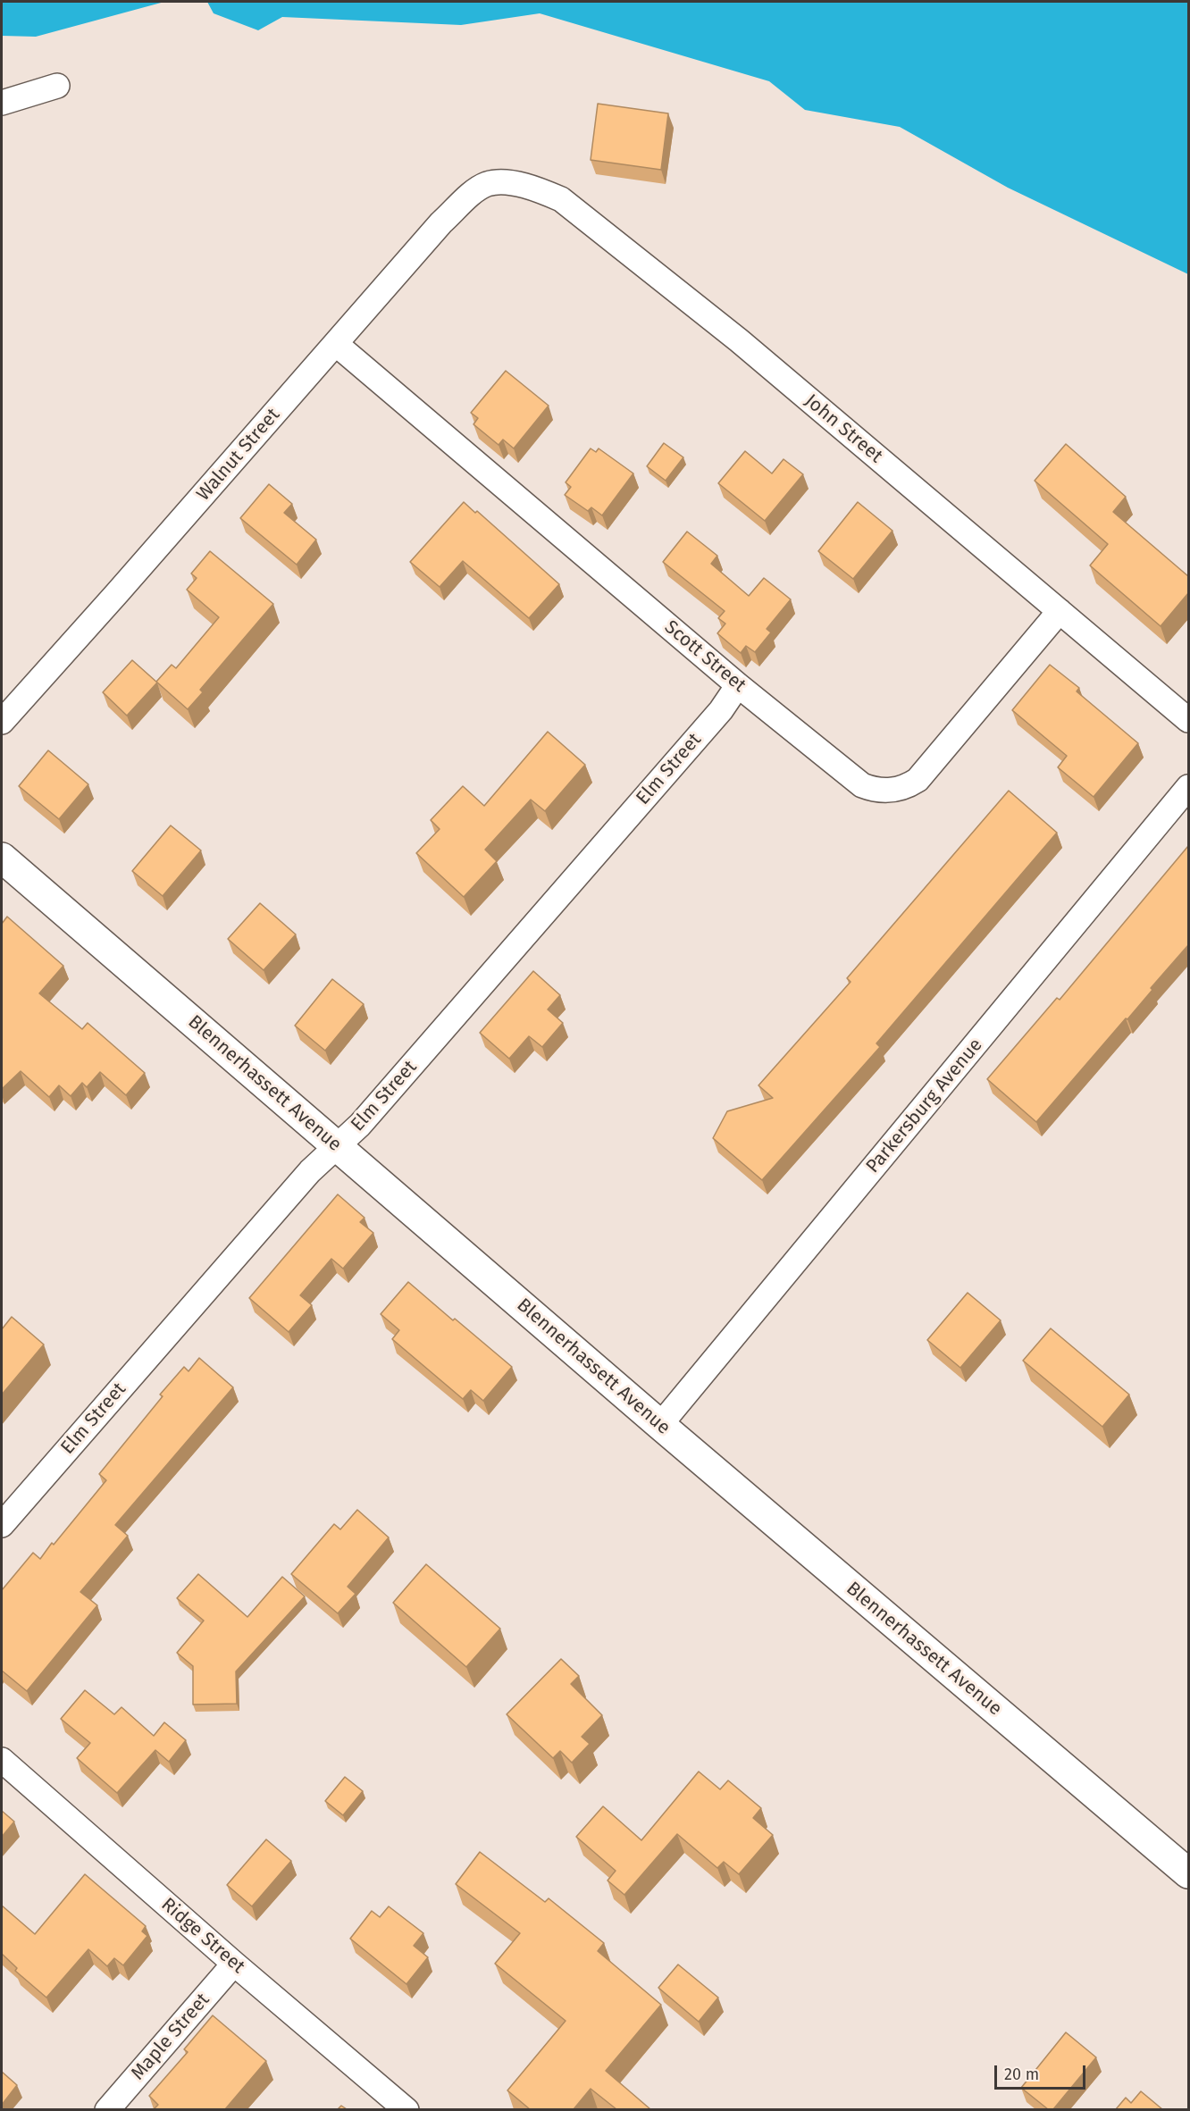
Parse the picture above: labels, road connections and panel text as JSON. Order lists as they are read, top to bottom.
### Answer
{
  "streets": {
    "street": [
      "John Street",
      "Walnut Street",
      "Scott Street",
      "Elm Street",
      "Blennerhassett Avenue",
      "Parkersburg Avenue",
      "Ridge Street",
      "Maple Street"
    ]
  },
  "crossings": [
    ["John Street", "Walnut Street"],
    ["John Street", "Scott Street"],
    ["Walnut Street", "Scott Street"],
    ["Scott Street", "Elm Street"],
    ["Elm Street", "Blennerhassett Avenue"],
    ["Blennerhassett Avenue", "Parkersburg Avenue"],
    ["Ridge Street", "Maple Street"]
  ],
  "scale_bar": "20 m"
}
